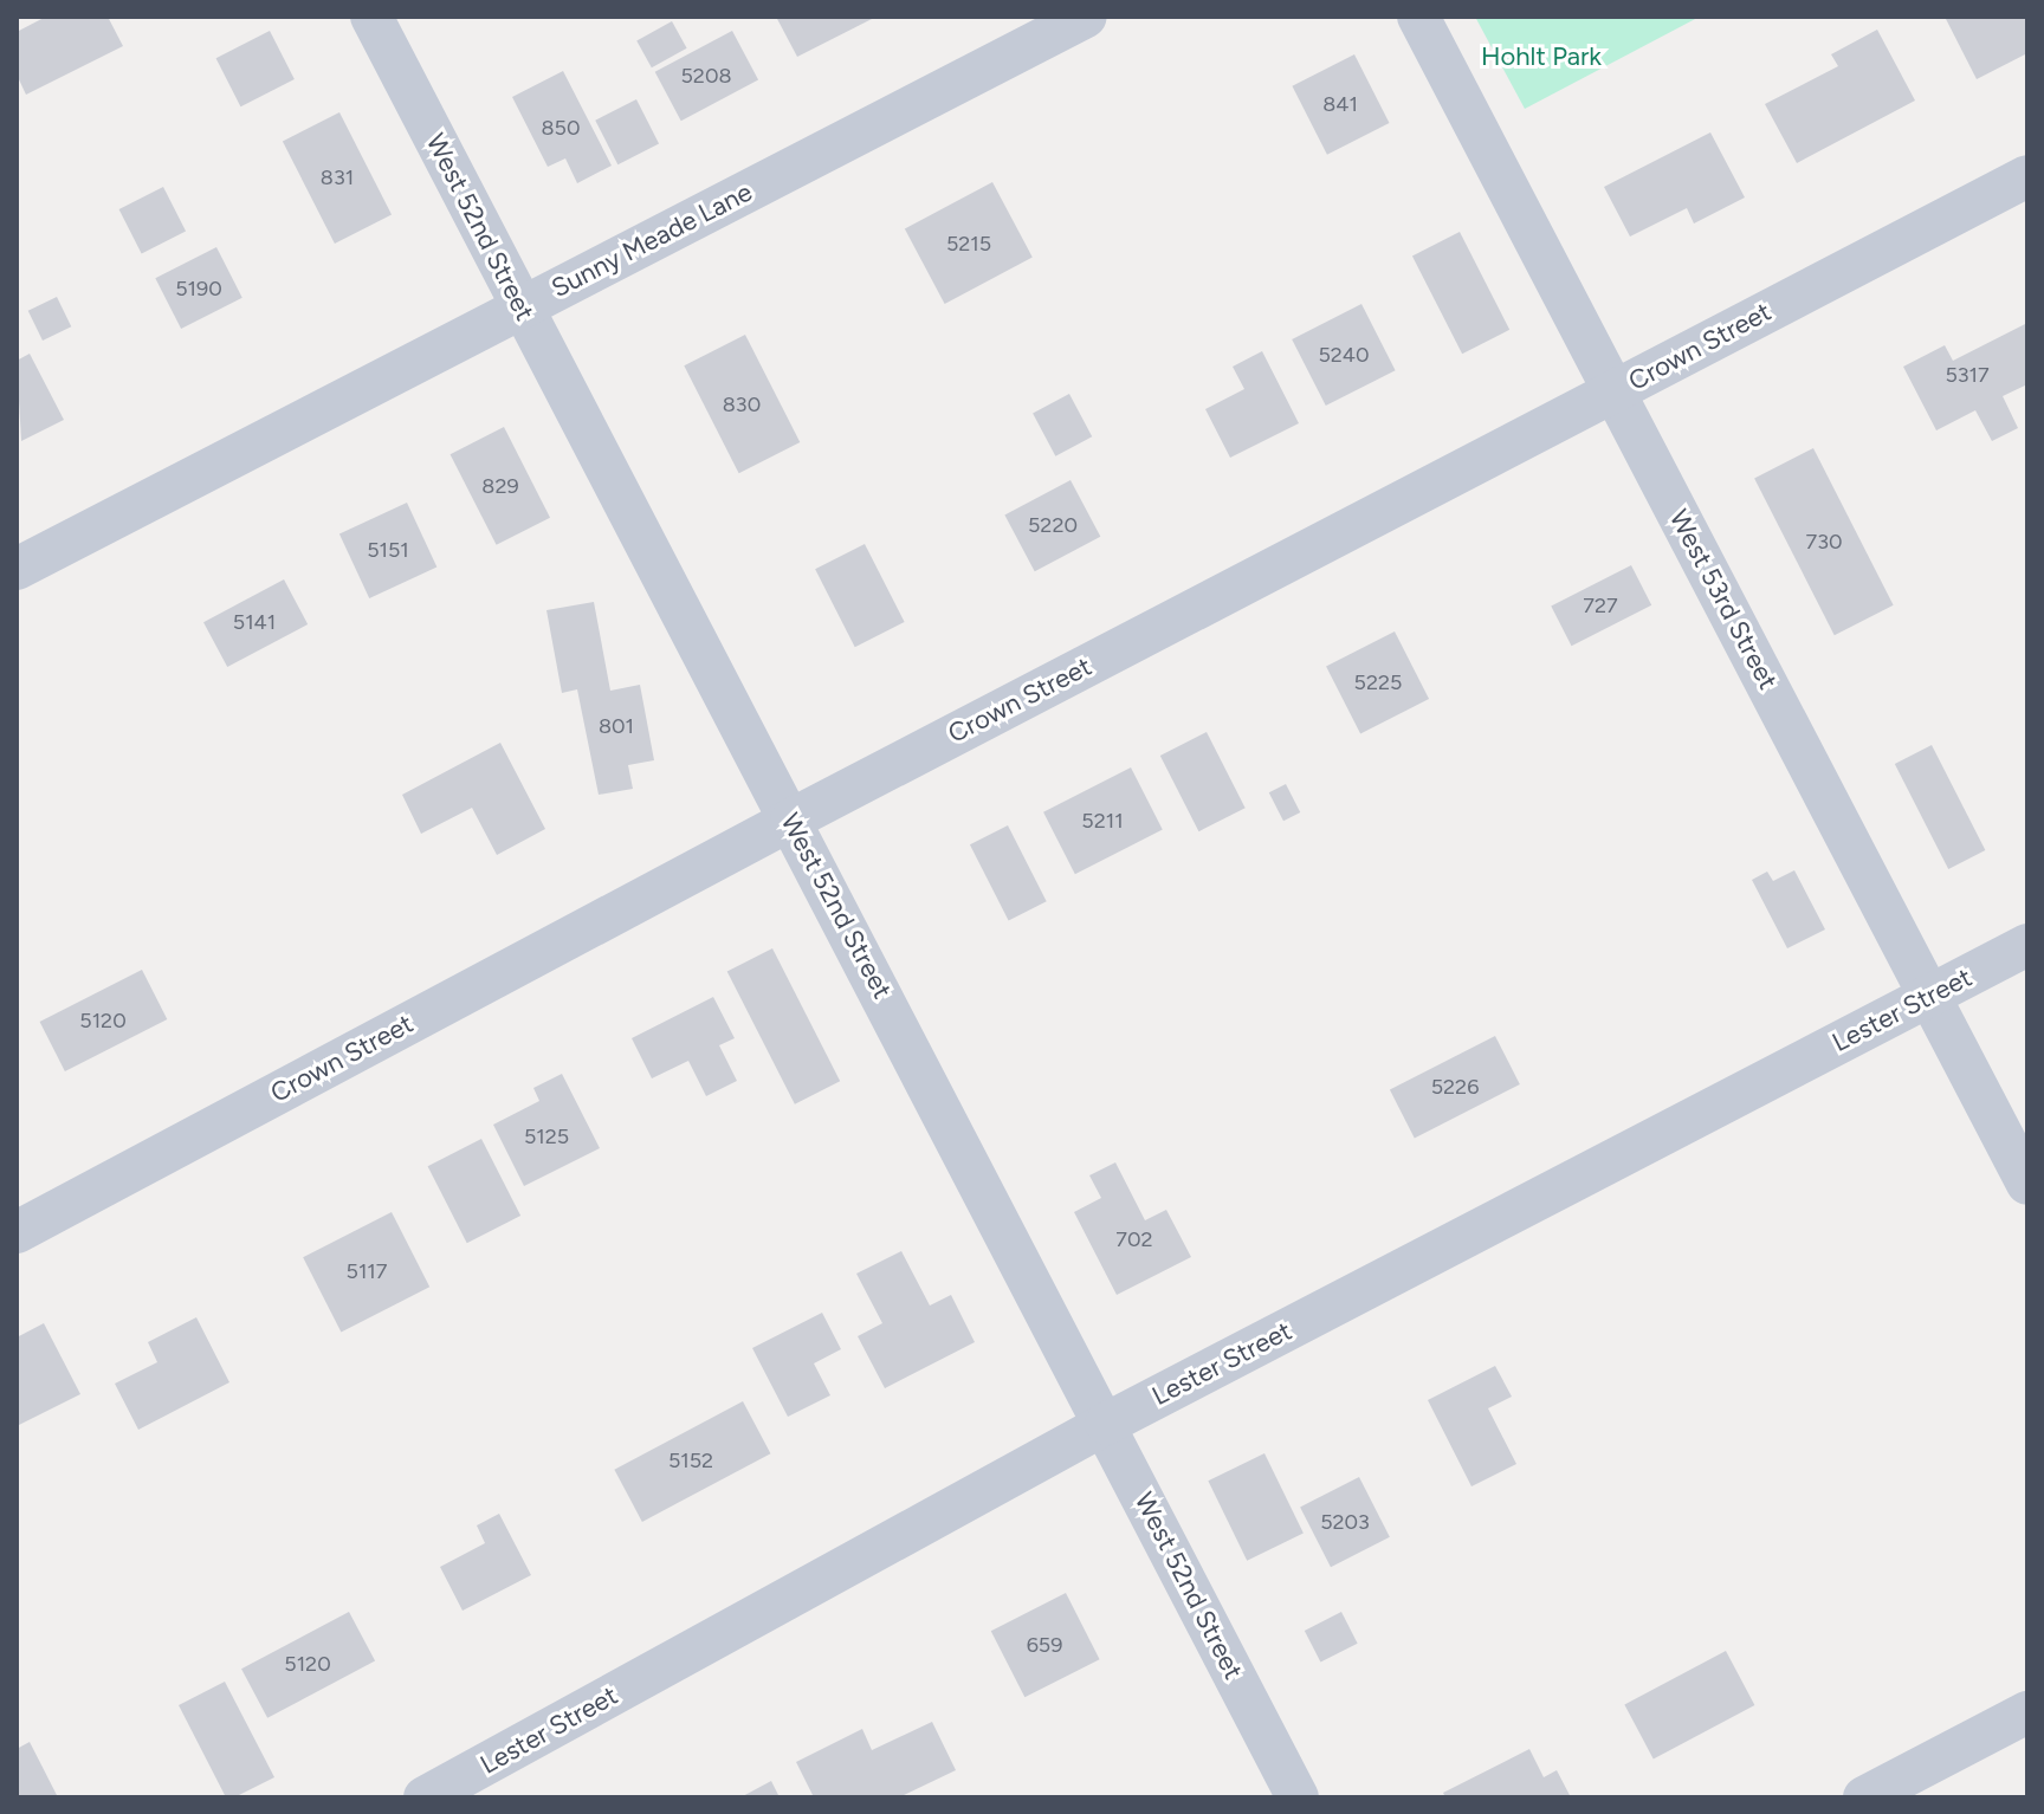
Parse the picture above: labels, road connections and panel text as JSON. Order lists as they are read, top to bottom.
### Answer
{
  "streets": {
    "street": [
      "West 52nd Street",
      "Sunny Meade Lane",
      "Crown Street",
      "West 53rd Street",
      "Lester Street"
    ]
  },
  "crossings": [
    ["West 52nd Street", "Sunny Meade Lane"],
    ["West 52nd Street", "Crown Street"],
    ["West 52nd Street", "Lester Street"],
    ["Crown Street", "West 53rd Street"],
    ["West 53rd Street", "Lester Street"]
  ],
  "parks": ["Hohlt Park"],
  "house_numbers": [
    "5208",
    "841",
    "850",
    "831",
    "5215",
    "5190",
    "5240",
    "5317",
    "830",
    "829",
    "5220",
    "730",
    "5151",
    "727",
    "5141",
    "5225",
    "801",
    "5211",
    "5120",
    "5226",
    "5125",
    "702",
    "5117",
    "5152",
    "5203",
    "659",
    "5120"
  ]
}
